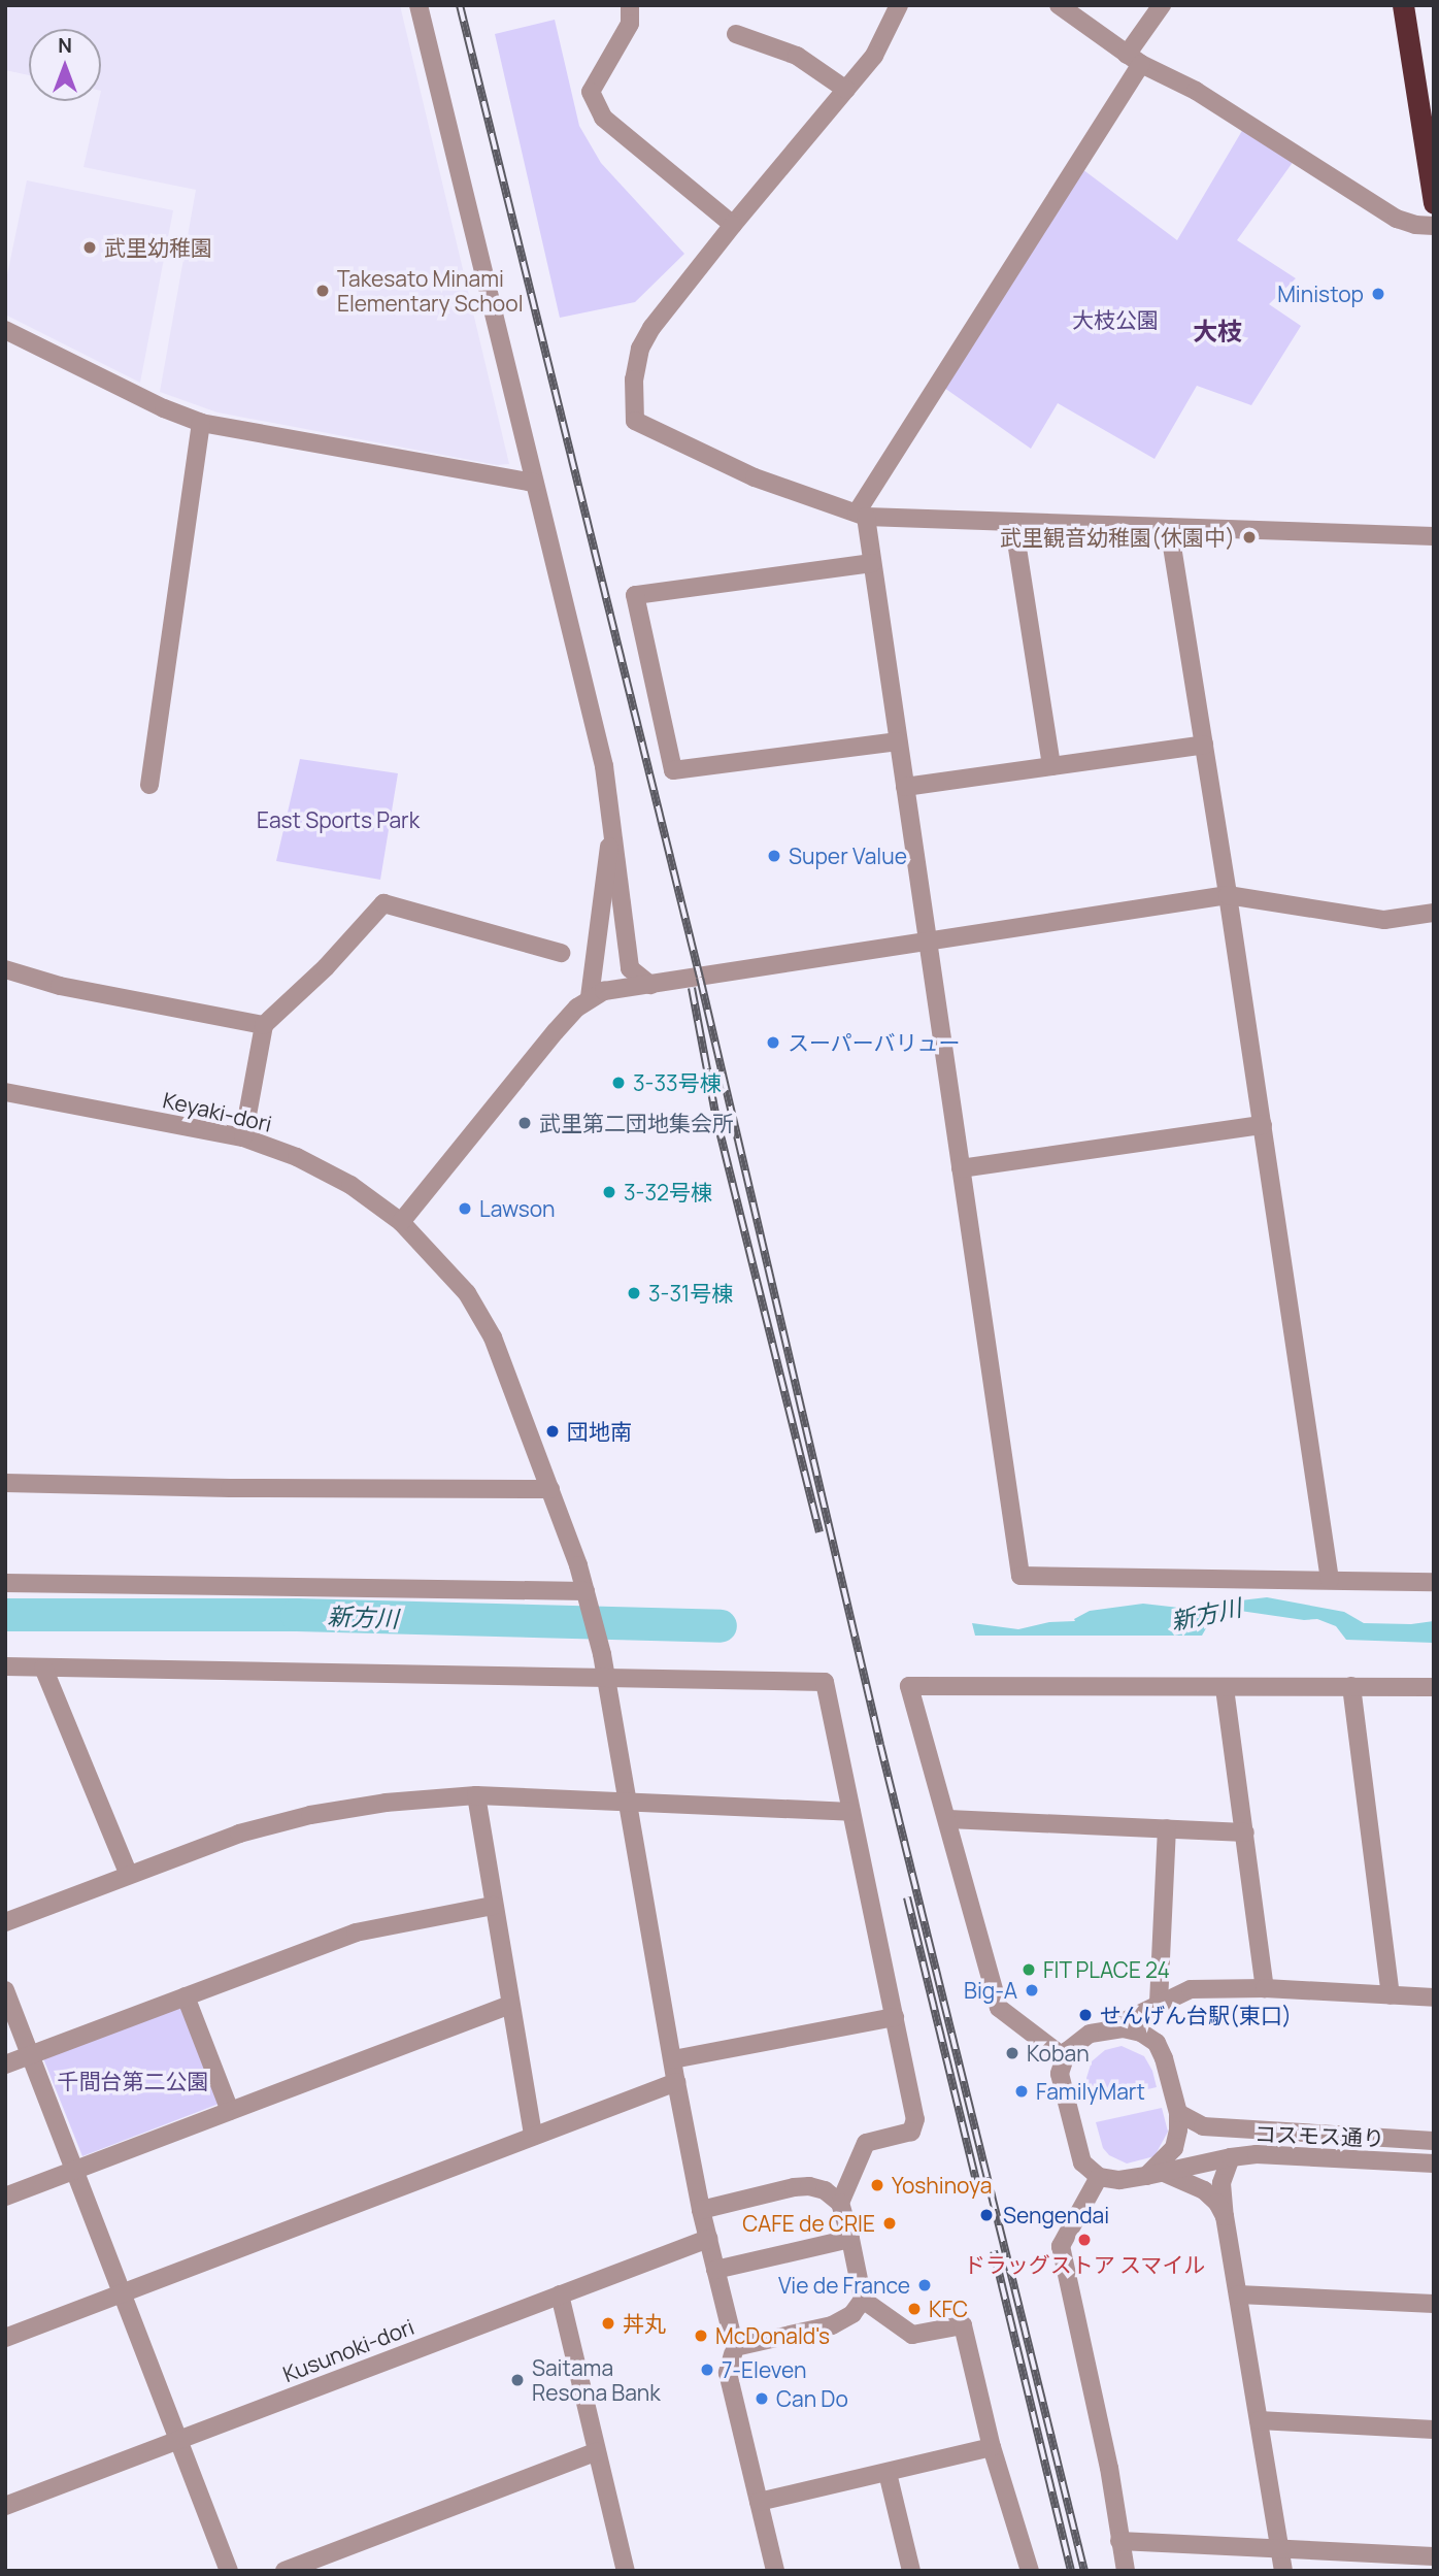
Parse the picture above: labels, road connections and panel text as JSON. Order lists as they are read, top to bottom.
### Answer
{
  "streets": {
    "street": ["Keyaki-dori", "コスモス通り", "Kusunoki-dori"]
  },
  "crossings": [
    ["Keyaki-dori", "Kusunoki-dori"]
  ],
  "districts": ["大枝"],
  "water": ["新方川"],
  "parks": ["大枝公園", "East Sports Park", "千間台第二公園"],
  "places": [
    "武里幼稚園",
    "Takesato Minami Elementary School",
    "Ministop",
    "武里観音幼稚園(休園中)",
    "Super Value",
    "スーパーバリュー",
    "3-33号棟",
    "武里第二団地集会所",
    "3-32号棟",
    "Lawson",
    "3-31号棟",
    "団地南",
    "FIT PLACE 24",
    "Big-A",
    "せんげん台駅(東口)",
    "Koban",
    "FamilyMart",
    "Yoshinoya",
    "Sengendai",
    "CAFE de CRIE",
    "ドラッグストア スマイル",
    "Vie de France",
    "KFC",
    "丼丸",
    "McDonald's",
    "7-Eleven",
    "Saitama Resona Bank",
    "Can Do"
  ],
  "north": "top"
}
